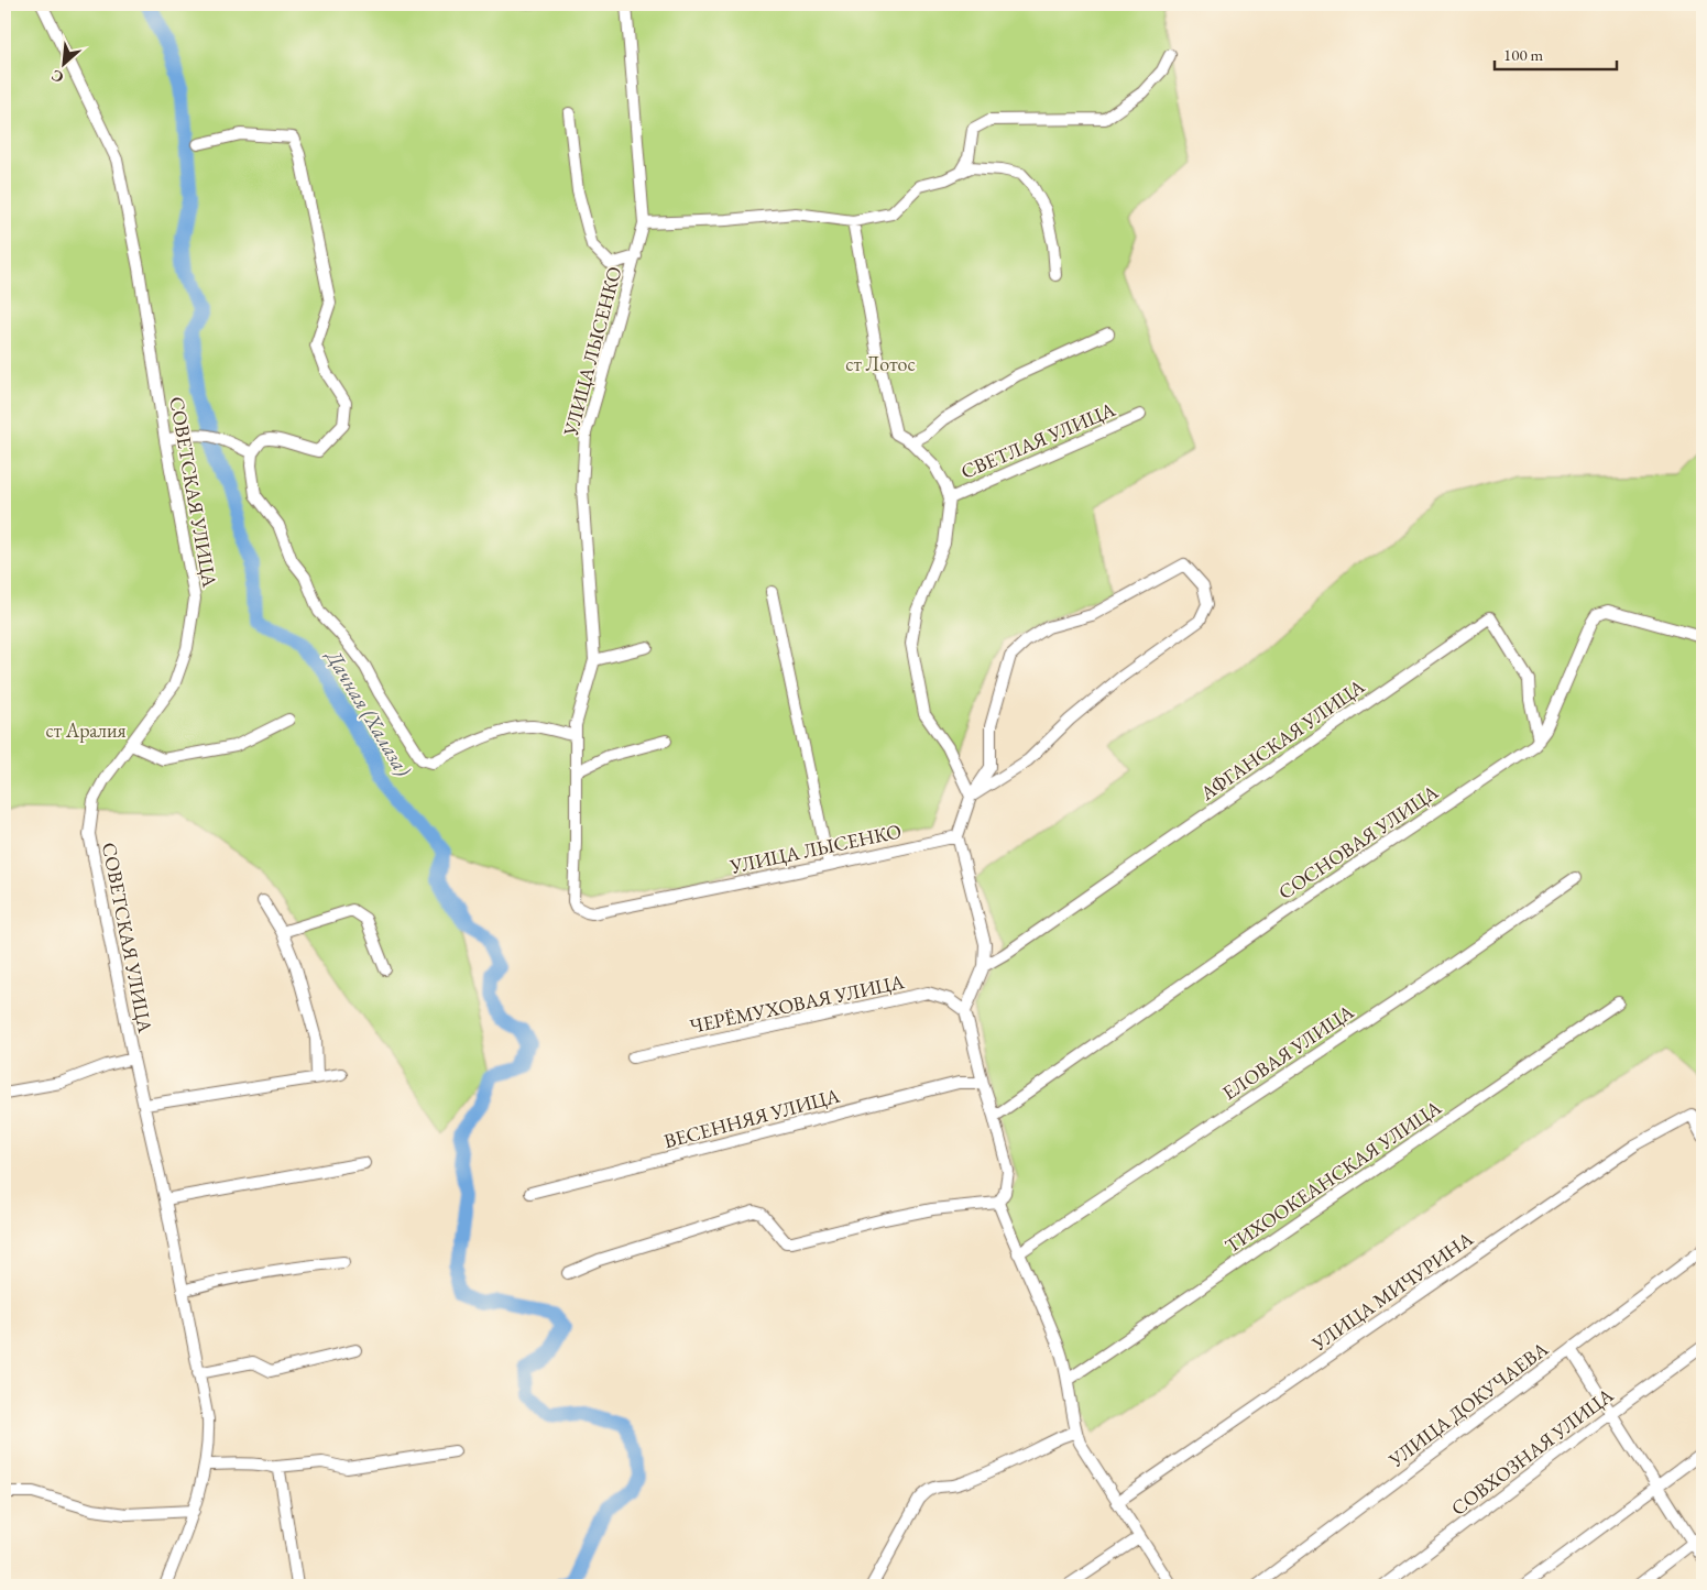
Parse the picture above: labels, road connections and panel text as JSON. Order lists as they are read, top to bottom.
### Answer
{
  "streets": {
    "street": [
      "УЛИЦА ЛЫСЕНКО",
      "СВЕТЛАЯ УЛИЦА",
      "СОВЕТСКАЯ УЛИЦА",
      "АФГАНСКАЯ УЛИЦА",
      "СОСНОВАЯ УЛИЦА",
      "ЧЕРЁМУХОВАЯ УЛИЦА",
      "ЕЛОВАЯ УЛИЦА",
      "ВЕСЕННЯЯ УЛИЦА",
      "ТИХООКЕАНСКАЯ УЛИЦА",
      "УЛИЦА МИЧУРИНА",
      "УЛИЦА ДОКУЧАЕВА",
      "СОВХОЗНАЯ УЛИЦА"
    ]
  },
  "crossings": [
    ["АФГАНСКАЯ УЛИЦА", "СОСНОВАЯ УЛИЦА"]
  ],
  "water": ["Дачная (Халаза)"],
  "parks": ["ст Лотос", "ст Аралия"],
  "scale_bar": "100 m",
  "north": "bottom left"
}
